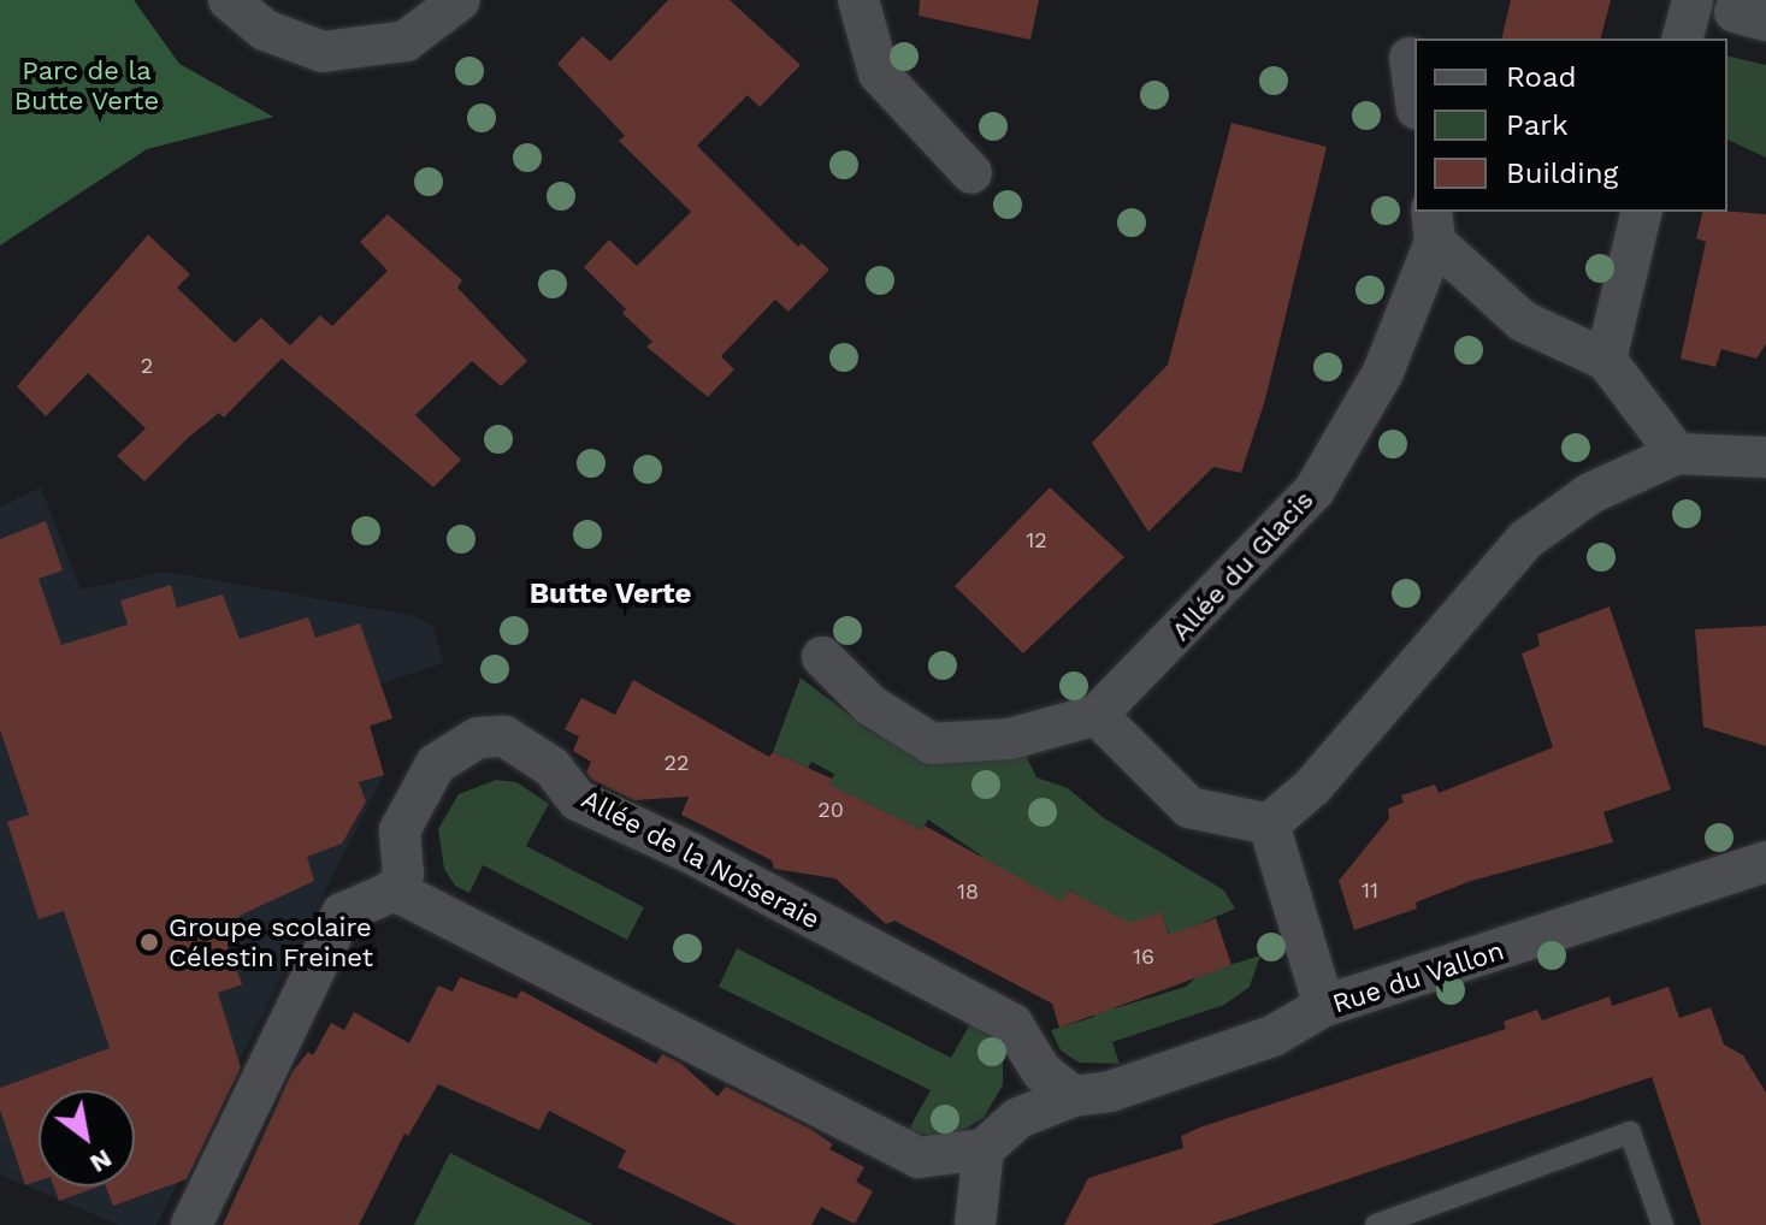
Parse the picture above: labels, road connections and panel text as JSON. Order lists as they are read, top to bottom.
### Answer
{
  "streets": {
    "street": ["Allée du Glacis", "Allée de la Noiseraie", "Rue du Vallon"]
  },
  "crossings": [
    ["Allée de la Noiseraie", "Rue du Vallon"]
  ],
  "districts": ["Butte Verte"],
  "parks": ["Parc de la Butte Verte"],
  "places": ["Groupe scolaire Célestin Freinet"],
  "house_numbers": [
    "2",
    "12",
    "22",
    "20",
    "11",
    "18",
    "16"
  ],
  "legend": ["Road", "Park", "Building"],
  "north": "bottom right"
}
